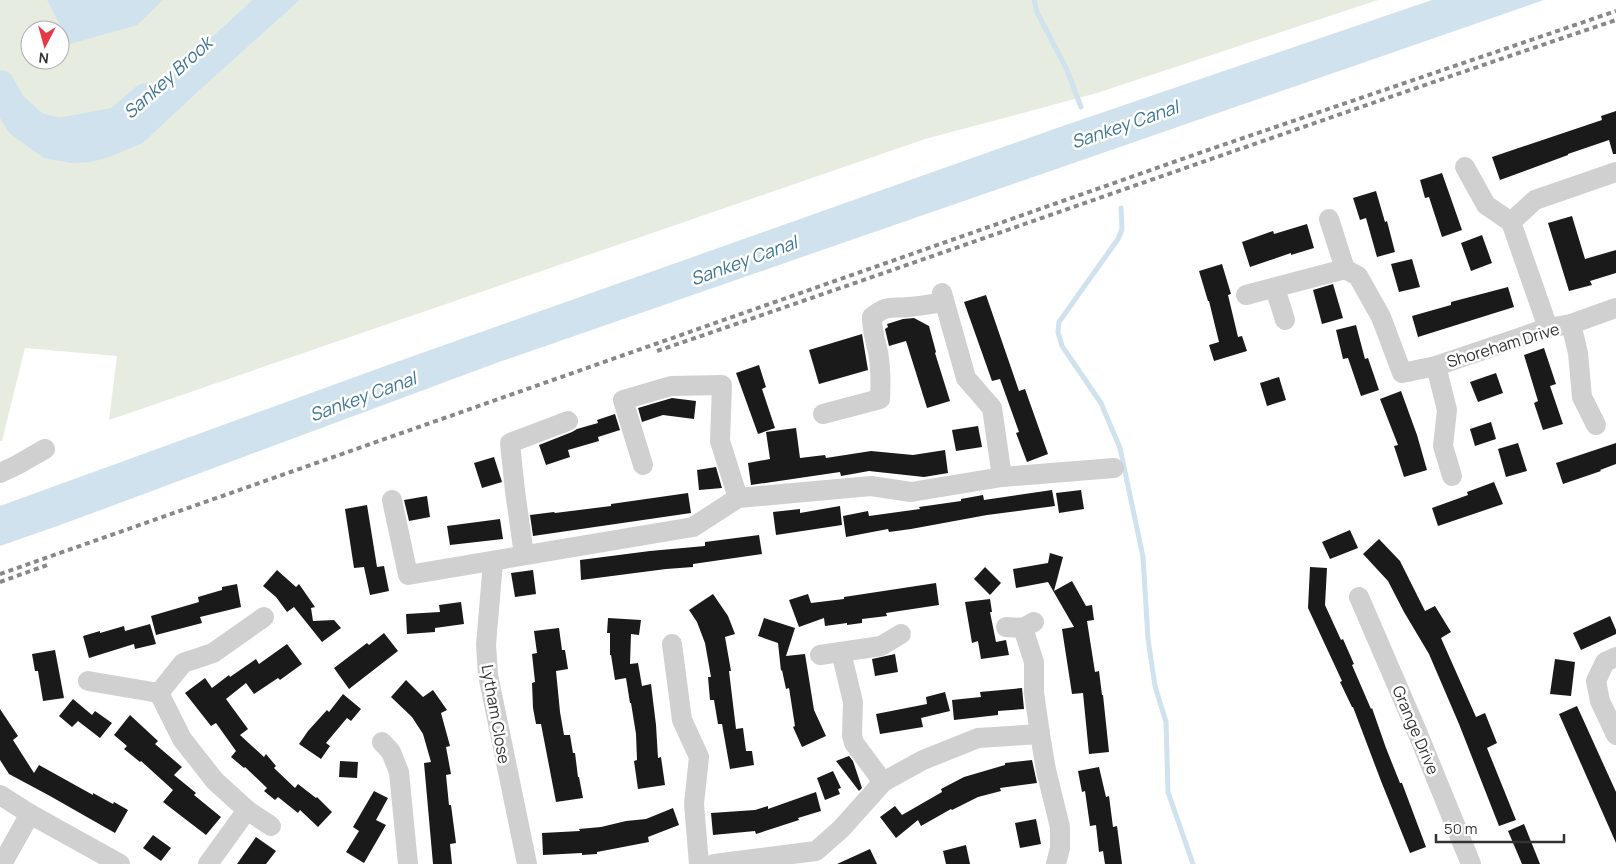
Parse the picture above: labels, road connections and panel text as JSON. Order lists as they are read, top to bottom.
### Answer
{
  "streets": {
    "street": ["Shoreham Drive", "Lytham Close", "Grange Drive"]
  },
  "water": ["Sankey Brook", "Sankey Canal"],
  "scale_bar": "50 m",
  "north": "bottom"
}
